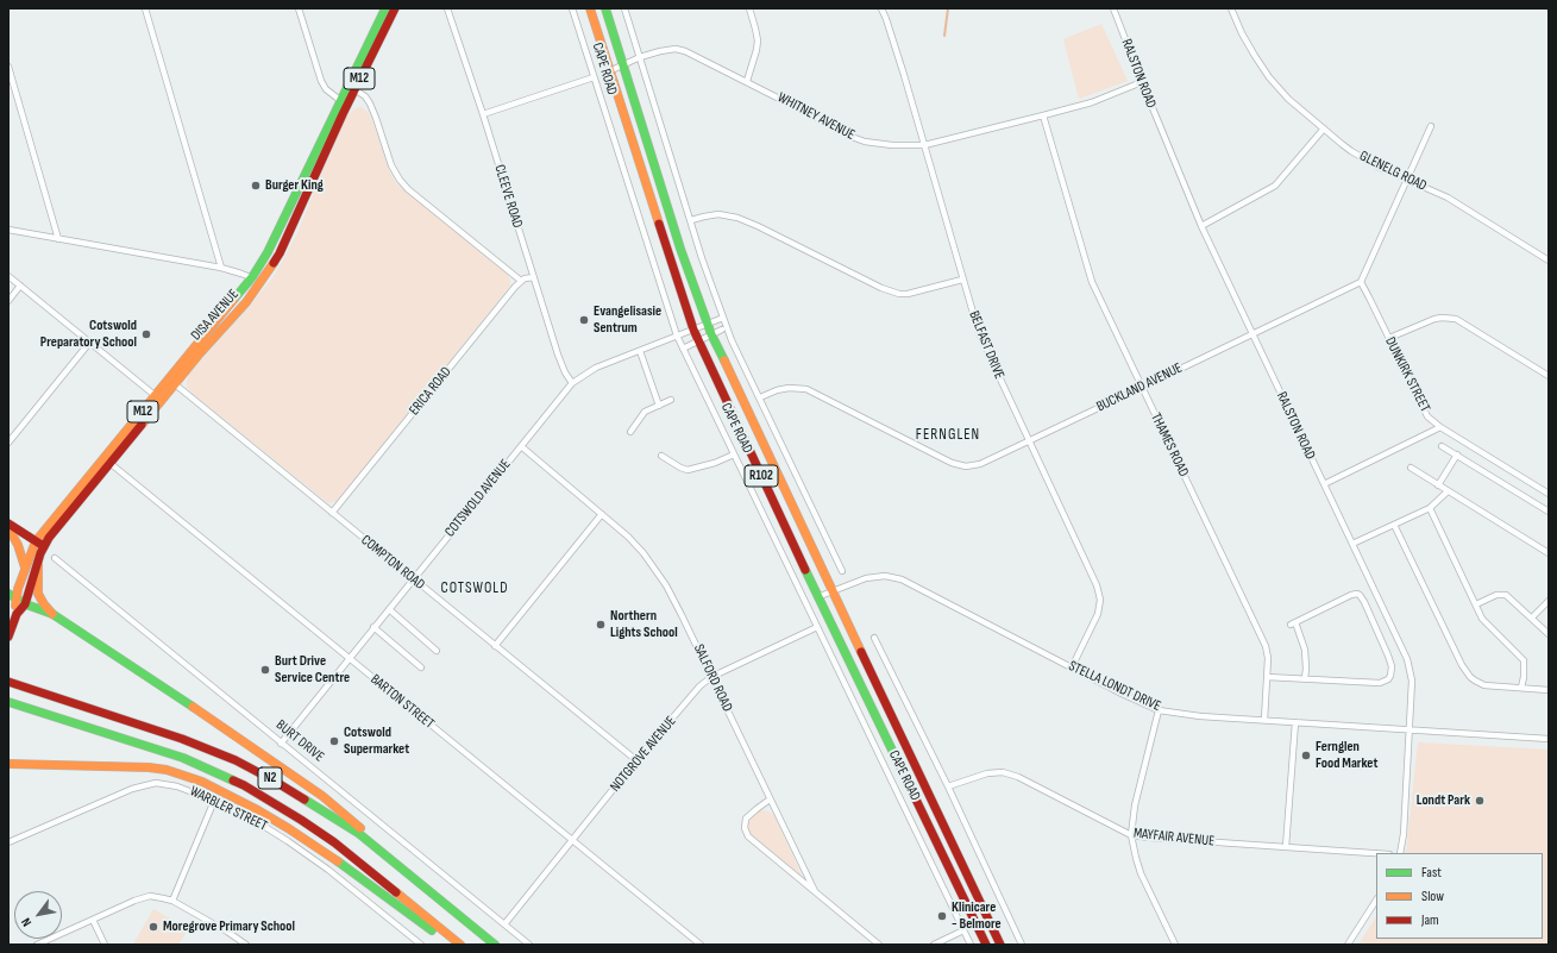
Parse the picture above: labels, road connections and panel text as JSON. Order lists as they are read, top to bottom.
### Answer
{
  "streets": {
    "main road": [
      "CAPE ROAD",
      "M12",
      "DISA AVENUE",
      "R102",
      "N2"
    ],
    "street": [
      "RALSTON ROAD",
      "WHITNEY AVENUE",
      "GLENELG ROAD",
      "CLEEVE ROAD",
      "BELFAST DRIVE",
      "DUNKIRK STREET",
      "BUCKLAND AVENUE",
      "ERICA ROAD",
      "THAMES ROAD",
      "COTSWOLD AVENUE",
      "COMPTON ROAD",
      "SALFORD ROAD",
      "STELLA LONDT DRIVE",
      "BARTON STREET",
      "BURT DRIVE",
      "NOTGROVE AVENUE",
      "WARBLER STREET",
      "MAYFAIR AVENUE"
    ]
  },
  "crossings": [
    ["CAPE ROAD", "WHITNEY AVENUE"],
    ["CAPE ROAD", "COTSWOLD AVENUE"],
    ["CAPE ROAD", "STELLA LONDT DRIVE"],
    ["CAPE ROAD", "NOTGROVE AVENUE"],
    ["RALSTON ROAD", "WHITNEY AVENUE"],
    ["RALSTON ROAD", "BUCKLAND AVENUE"],
    ["RALSTON ROAD", "STELLA LONDT DRIVE"],
    ["WHITNEY AVENUE", "BELFAST DRIVE"],
    ["WHITNEY AVENUE", "THAMES ROAD"],
    ["CLEEVE ROAD", "COTSWOLD AVENUE"],
    ["DISA AVENUE", "COMPTON ROAD"],
    ["DISA AVENUE", "BARTON STREET"],
    ["BELFAST DRIVE", "BUCKLAND AVENUE"],
    ["BELFAST DRIVE", "STELLA LONDT DRIVE"],
    ["DUNKIRK STREET", "BUCKLAND AVENUE"],
    ["BUCKLAND AVENUE", "THAMES ROAD"],
    ["ERICA ROAD", "COMPTON ROAD"],
    ["THAMES ROAD", "STELLA LONDT DRIVE"],
    ["COTSWOLD AVENUE", "COMPTON ROAD"],
    ["COTSWOLD AVENUE", "SALFORD ROAD"],
    ["COTSWOLD AVENUE", "BARTON STREET"],
    ["COTSWOLD AVENUE", "BURT DRIVE"],
    ["COMPTON ROAD", "NOTGROVE AVENUE"],
    ["SALFORD ROAD", "NOTGROVE AVENUE"],
    ["BARTON STREET", "NOTGROVE AVENUE"],
    ["BURT DRIVE", "NOTGROVE AVENUE"]
  ],
  "districts": ["FERNGLEN", "COTSWOLD"],
  "places": [
    "Burger King",
    "Evangelisasie Sentrum",
    "Cotswold Preparatory School",
    "Northern Lights School",
    "Burt Drive Service Centre",
    "Cotswold Supermarket",
    "Fernglen Food Market",
    "Londt Park",
    "Klinicare - Belmore",
    "Moregrove Primary School"
  ],
  "legend": ["Fast", "Slow", "Jam"],
  "north": "bottom left"
}
